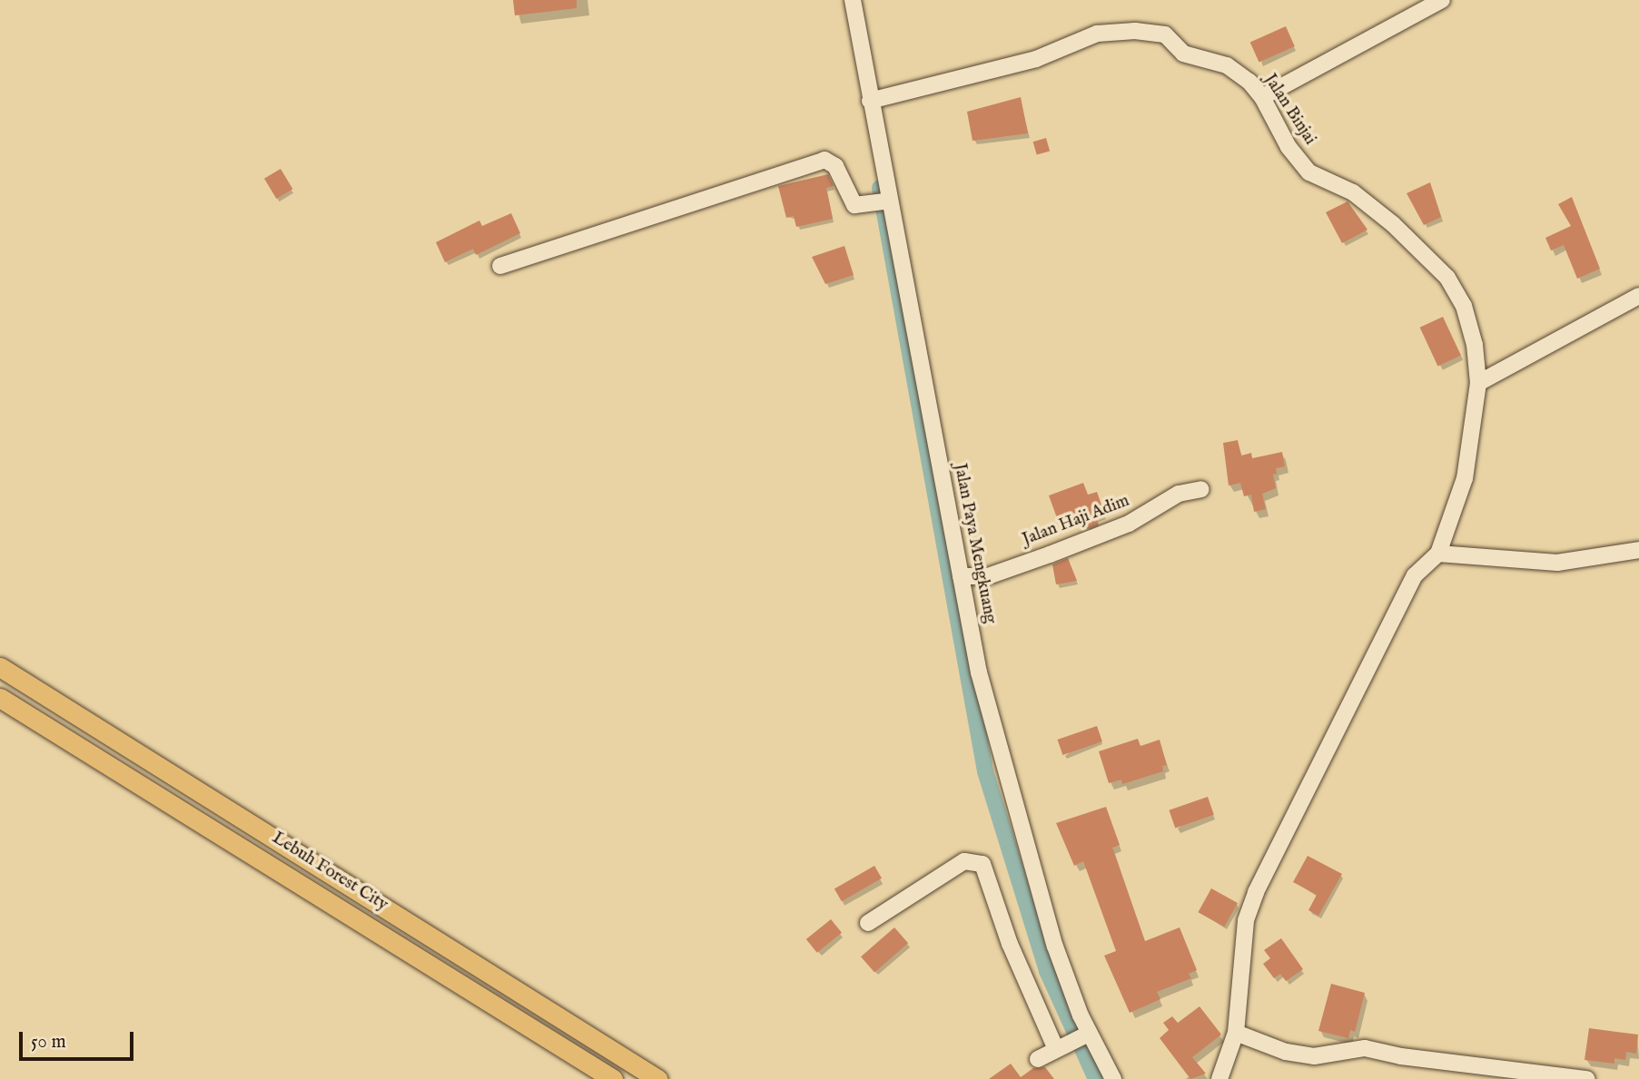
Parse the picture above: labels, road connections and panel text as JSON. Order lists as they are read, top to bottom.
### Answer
{
  "streets": {
    "main road": ["Lebuh Forest City"],
    "street": ["Jalan Binjai", "Jalan Haji Adim", "Jalan Paya Mengkuang"]
  },
  "crossings": [
    ["Jalan Binjai", "Jalan Paya Mengkuang"],
    ["Jalan Haji Adim", "Jalan Paya Mengkuang"]
  ],
  "scale_bar": "50 m"
}
